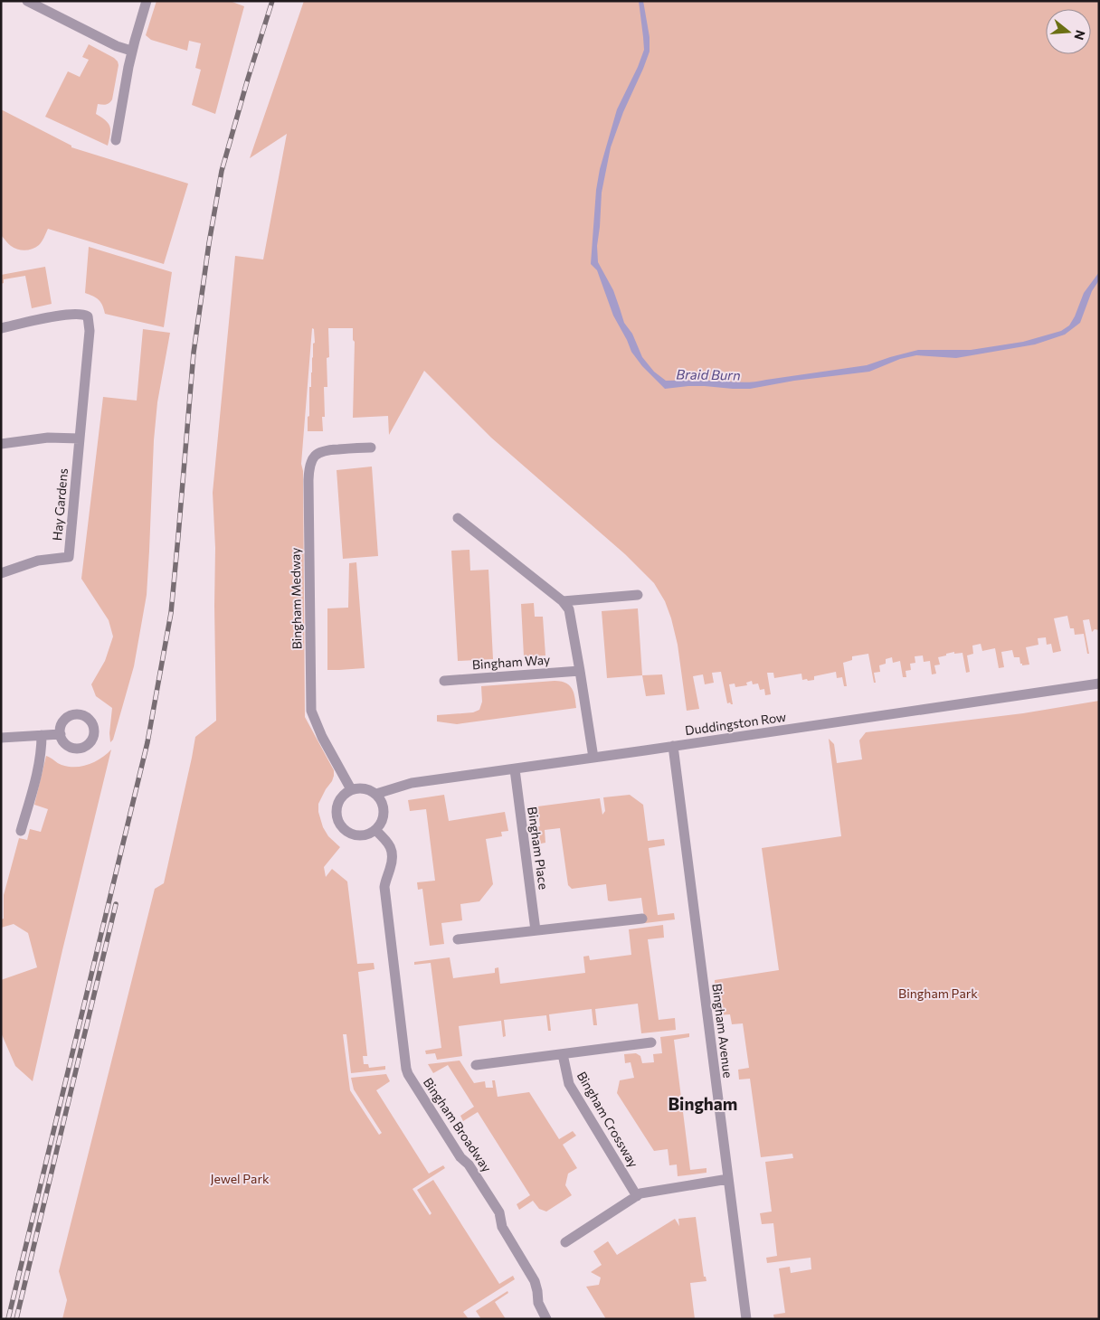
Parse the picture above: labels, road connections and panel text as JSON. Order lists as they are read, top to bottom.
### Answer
{
  "streets": {
    "street": [
      "Hay Gardens",
      "Bingham Medway",
      "Bingham Way",
      "Duddingston Row",
      "Bingham Place",
      "Bingham Avenue",
      "Bingham Crossway",
      "Bingham Broadway"
    ]
  },
  "crossings": [
    ["Bingham Medway", "Duddingston Row"],
    ["Bingham Medway", "Bingham Broadway"],
    ["Duddingston Row", "Bingham Place"],
    ["Duddingston Row", "Bingham Avenue"],
    ["Duddingston Row", "Bingham Broadway"]
  ],
  "districts": ["Bingham"],
  "water": ["Braid Burn"],
  "parks": ["Bingham Park", "Jewel Park"],
  "north": "right"
}
